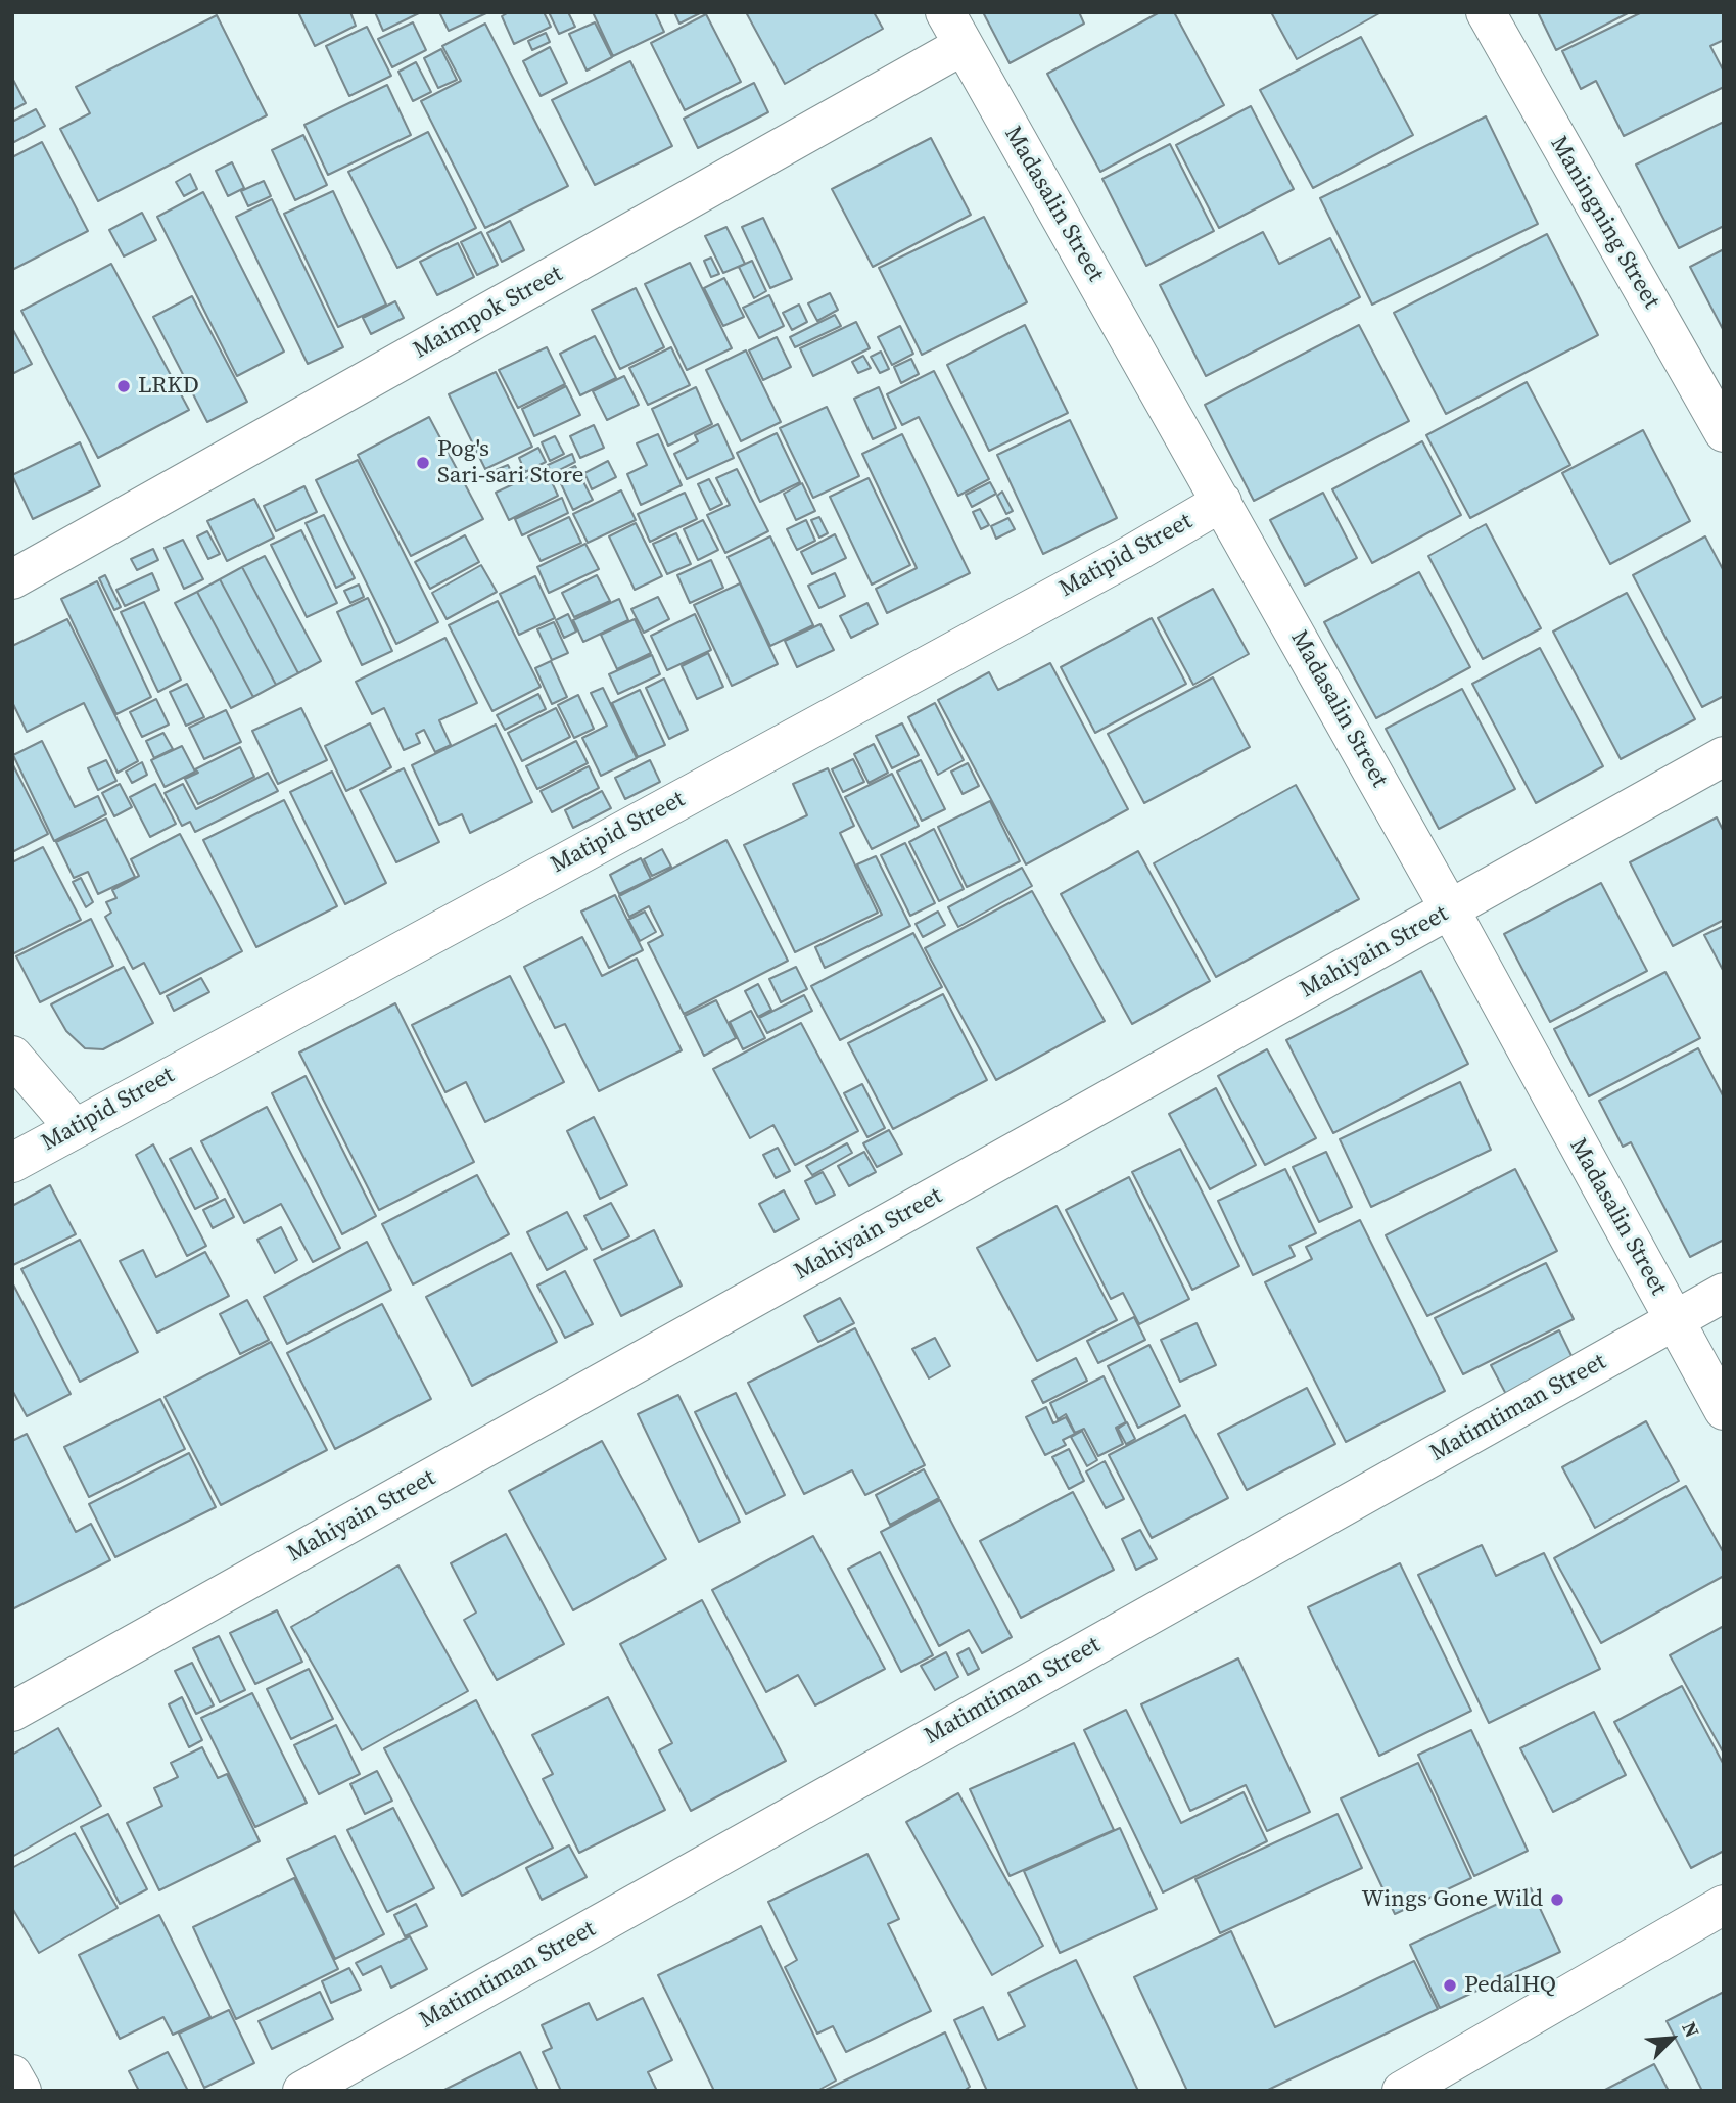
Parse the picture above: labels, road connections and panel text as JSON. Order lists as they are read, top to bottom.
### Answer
{
  "streets": {
    "street": [
      "Madasalin Street",
      "Maningning Street",
      "Maimpok Street",
      "Matipid Street",
      "Mahiyain Street",
      "Matimtiman Street"
    ]
  },
  "crossings": [
    ["Madasalin Street", "Maimpok Street"],
    ["Madasalin Street", "Matipid Street"],
    ["Madasalin Street", "Mahiyain Street"],
    ["Madasalin Street", "Matimtiman Street"]
  ],
  "places": [
    "LRKD",
    "Pog's Sari-sari Store",
    "Wings Gone Wild",
    "PedalHQ"
  ],
  "north": "top right"
}
